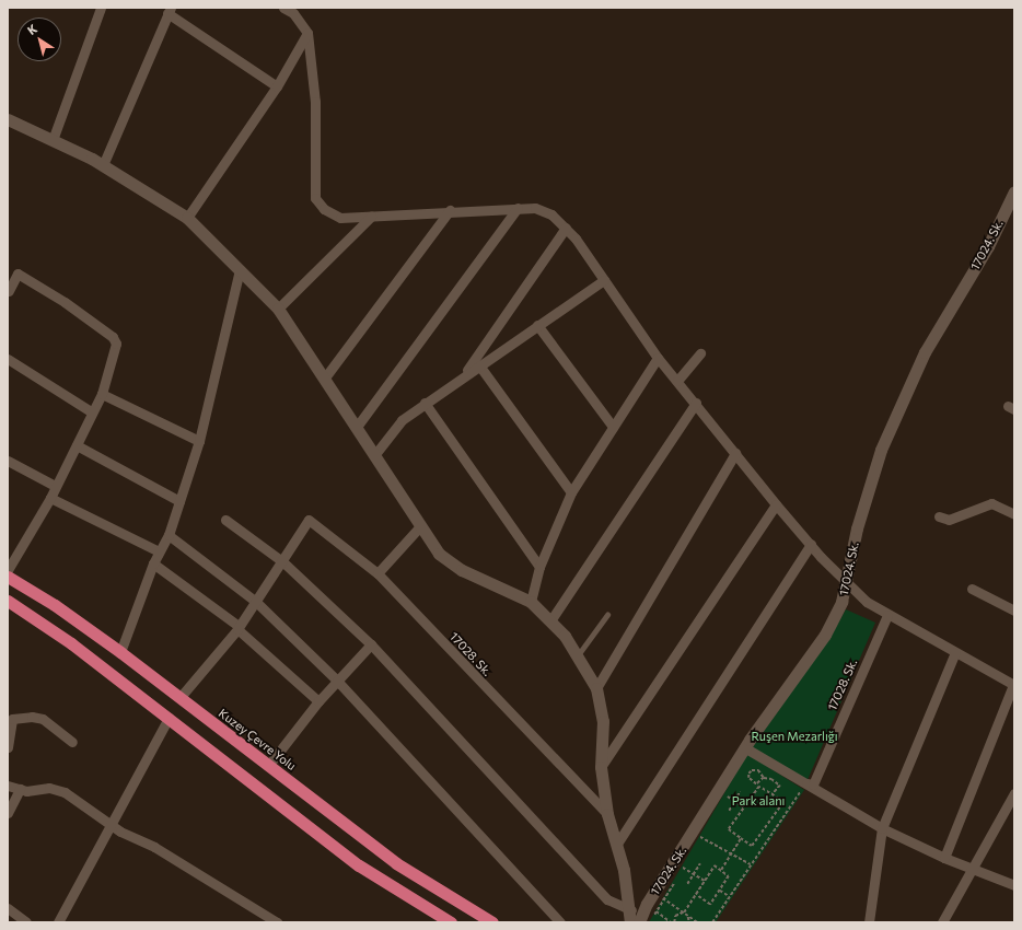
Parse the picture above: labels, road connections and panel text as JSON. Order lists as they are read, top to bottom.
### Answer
{
  "streets": {
    "highway": ["Kuzey Çevre Yolu"],
    "street": ["17024. Sk.", "17028. Sk."]
  },
  "parks": ["Ruşen Mezarlığı", "Park alanı"],
  "north": "top left"
}
